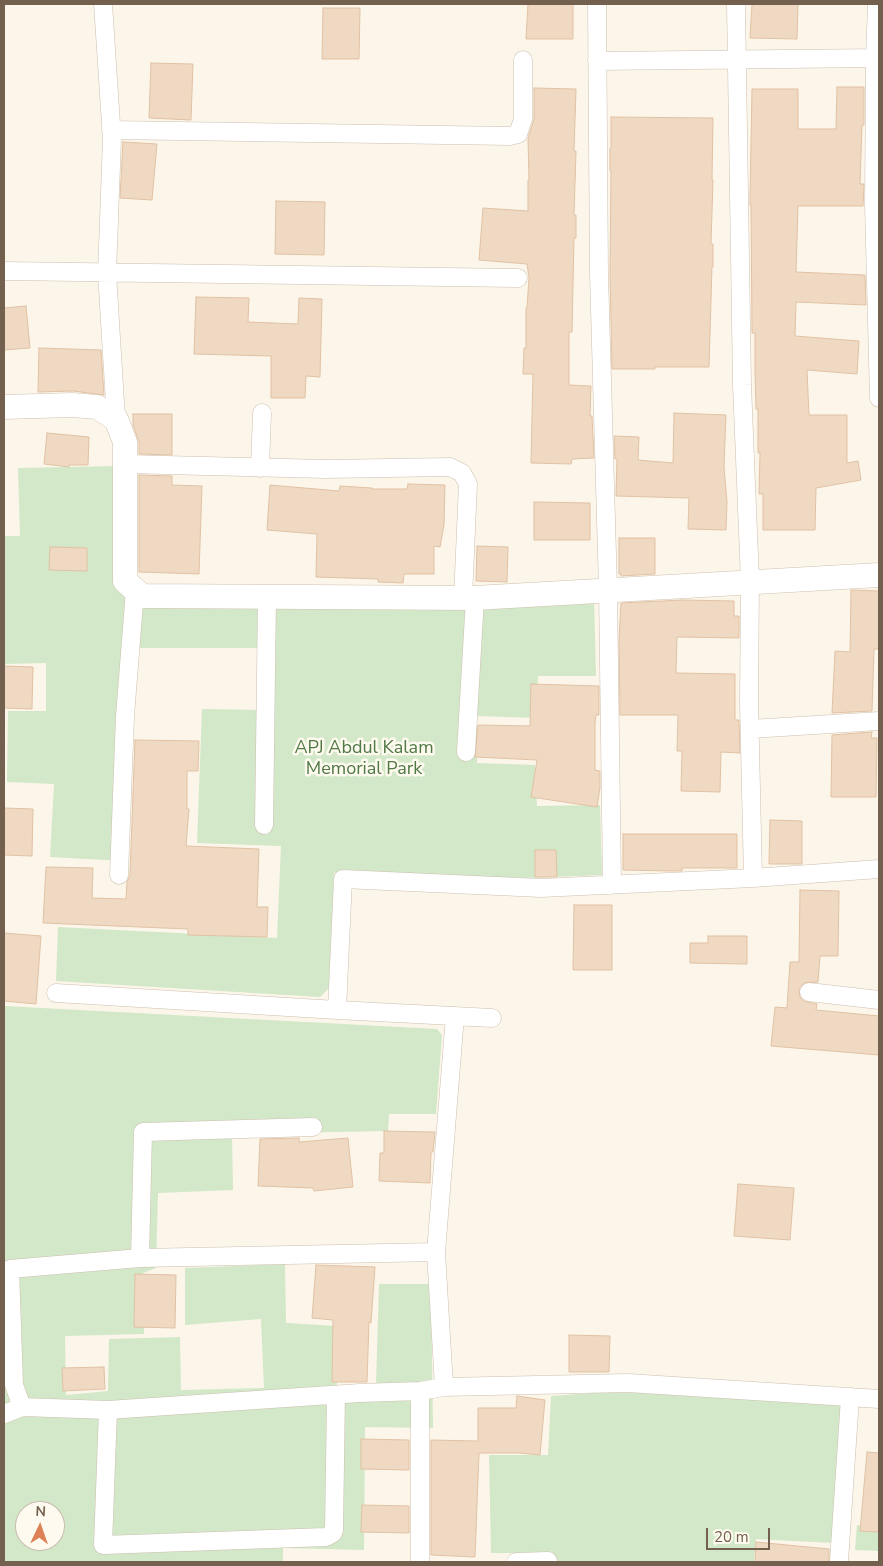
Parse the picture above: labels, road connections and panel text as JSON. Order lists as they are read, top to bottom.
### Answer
{
  "parks": ["APJ Abdul Kalam Memorial Park"],
  "scale_bar": "20 m",
  "north": "top"
}
